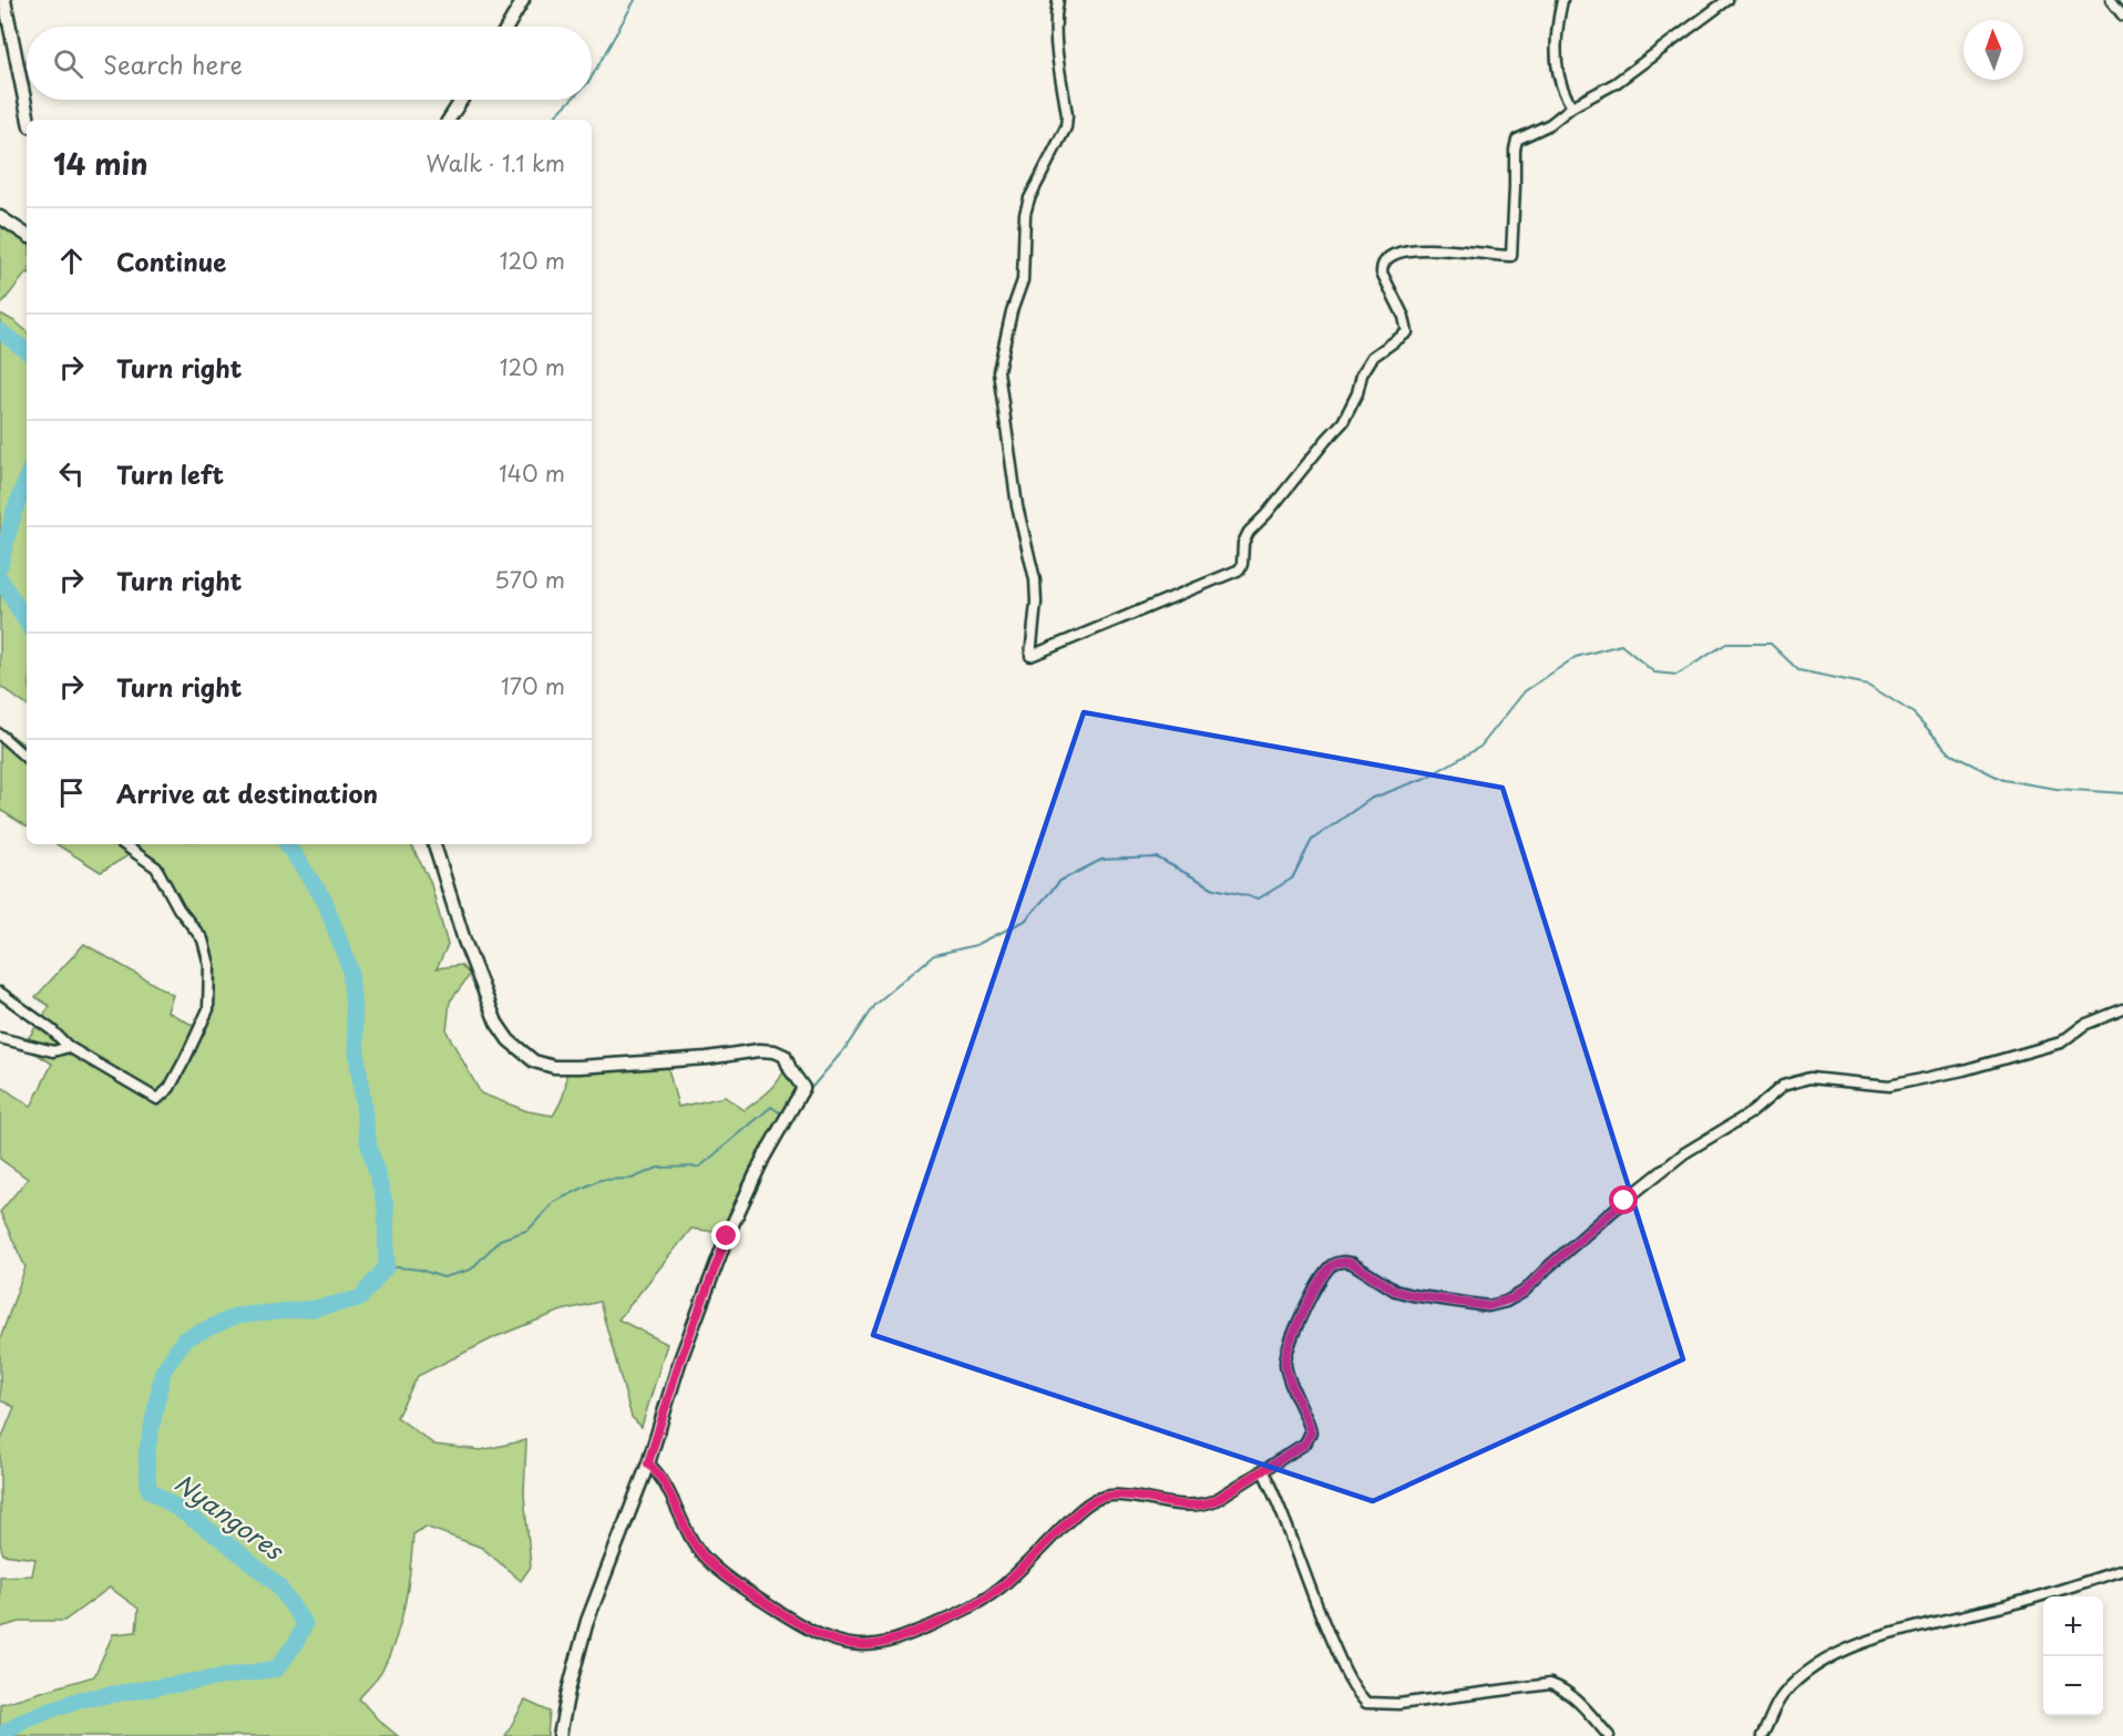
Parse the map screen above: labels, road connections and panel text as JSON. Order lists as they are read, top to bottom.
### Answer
{
  "water": ["Nyangores"],
  "north": "top",
  "page": {
    "search": "Search here",
    "heading": ["14 min", "Walk · 1.1 km"],
    "list": [
      ["Continue", "120 m"],
      ["Turn right", "120 m"],
      ["Turn left", "140 m"],
      ["Turn right", "570 m"],
      ["Turn right", "170 m"],
      "Arrive at destination"
    ],
    "map_buttons": ["+", "−"]
  }
}
